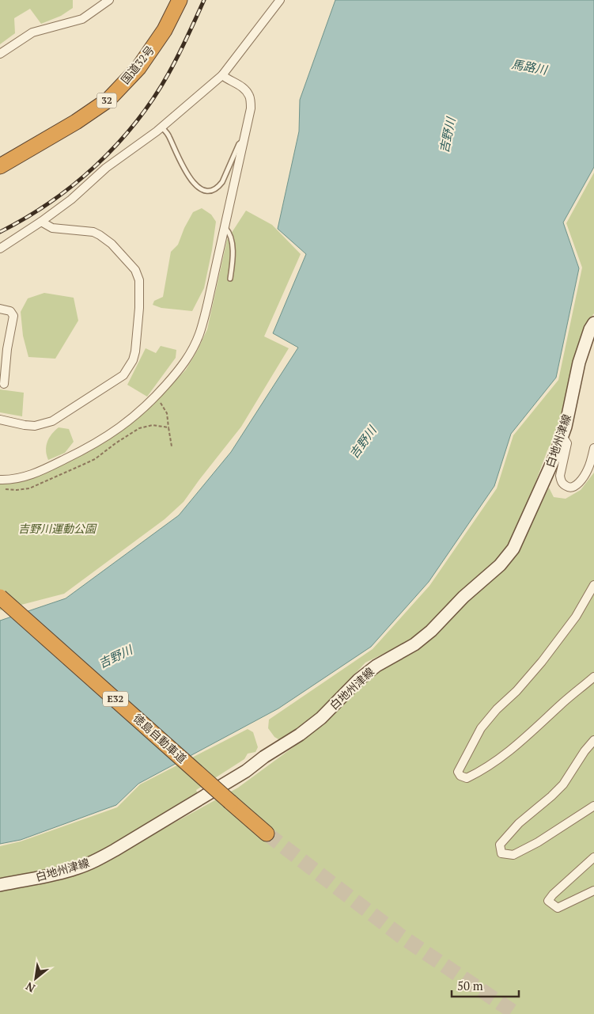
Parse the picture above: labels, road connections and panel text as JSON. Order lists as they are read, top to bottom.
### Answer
{
  "streets": {
    "highway": [
      "国道32号",
      "32",
      "E32",
      "徳島自動車道"
    ],
    "main road": ["白地州津線"]
  },
  "water": ["馬路川", "吉野川"],
  "parks": ["吉野川運動公園"],
  "scale_bar": "50 m",
  "north": "bottom left"
}
